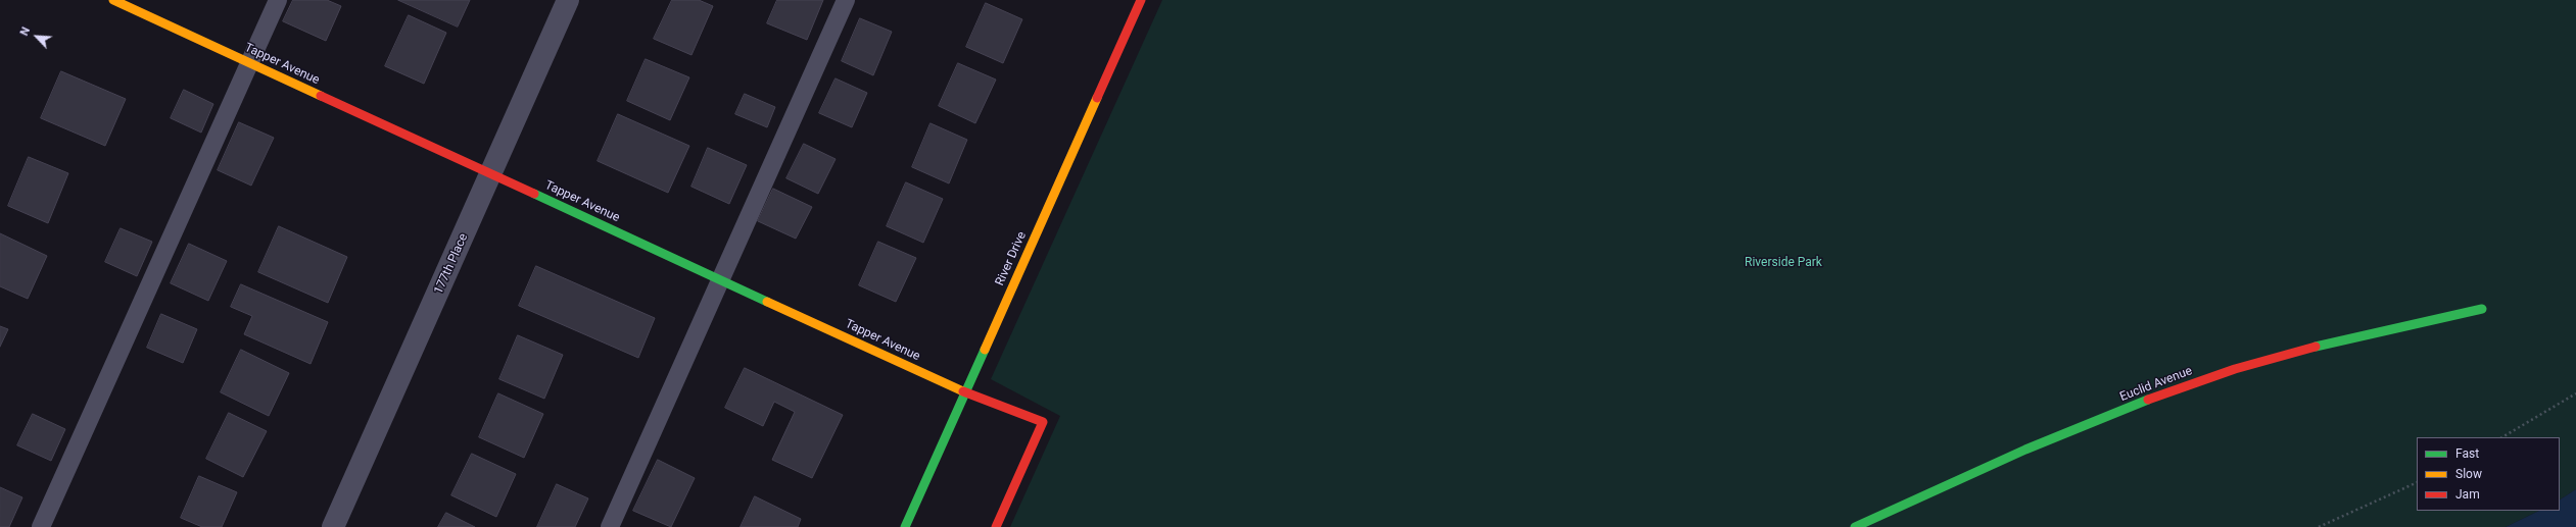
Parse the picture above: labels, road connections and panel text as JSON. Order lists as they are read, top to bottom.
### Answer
{
  "streets": {
    "street": [
      "Tapper Avenue",
      "River Drive",
      "177th Place",
      "Euclid Avenue"
    ]
  },
  "crossings": [
    ["Tapper Avenue", "River Drive"],
    ["Tapper Avenue", "177th Place"]
  ],
  "parks": ["Riverside Park"],
  "legend": ["Fast", "Slow", "Jam"],
  "north": "top left"
}
